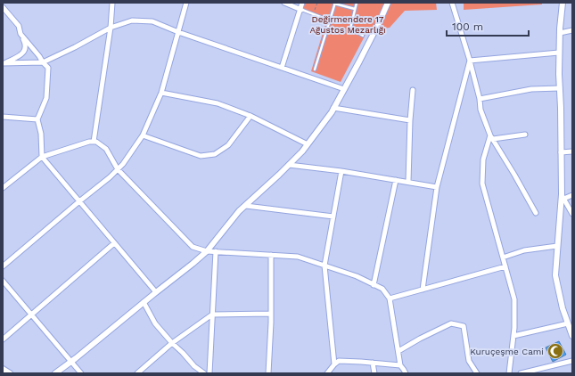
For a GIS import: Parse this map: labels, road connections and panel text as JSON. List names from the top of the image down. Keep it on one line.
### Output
{"parks":["Değirmendere 17 Ağustos Mezarlığı"],"places":{"mosque":["Kuruçeşme Cami"]},"scale_bar":"100 m"}
